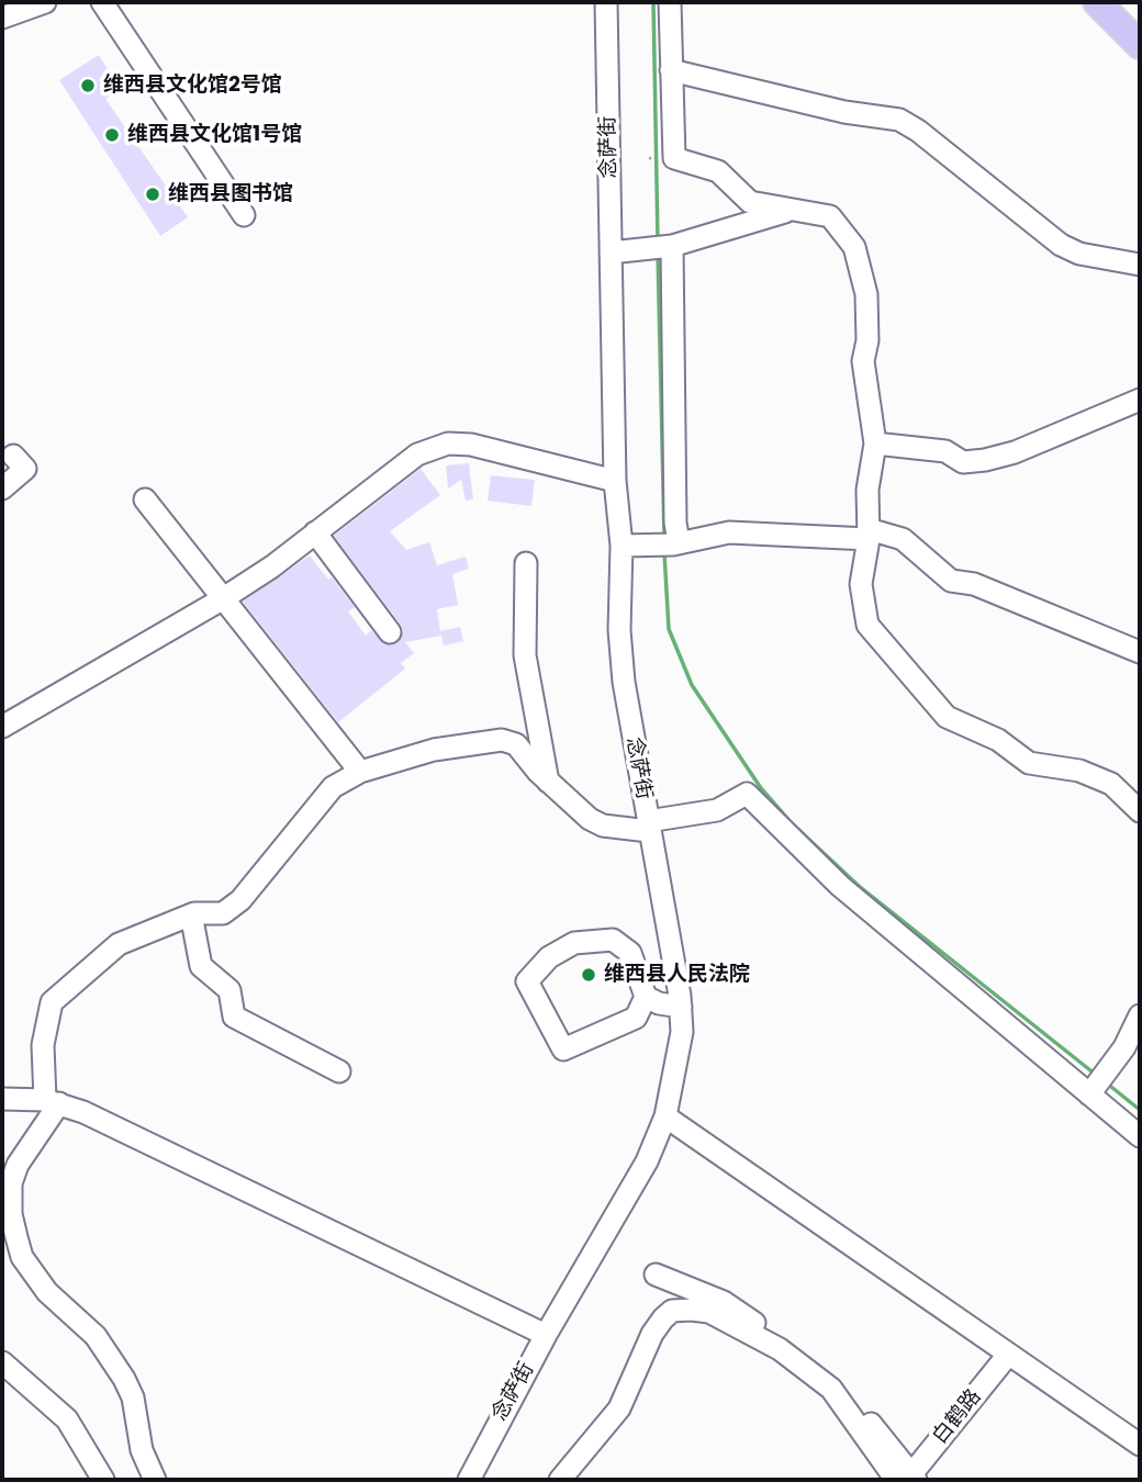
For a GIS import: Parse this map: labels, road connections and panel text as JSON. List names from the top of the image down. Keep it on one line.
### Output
{"streets":{"street":["念萨街","白鹤路"]},"places":["维西县文化馆2号馆","维西县文化馆1号馆","维西县图书馆","维西县人民法院"]}
